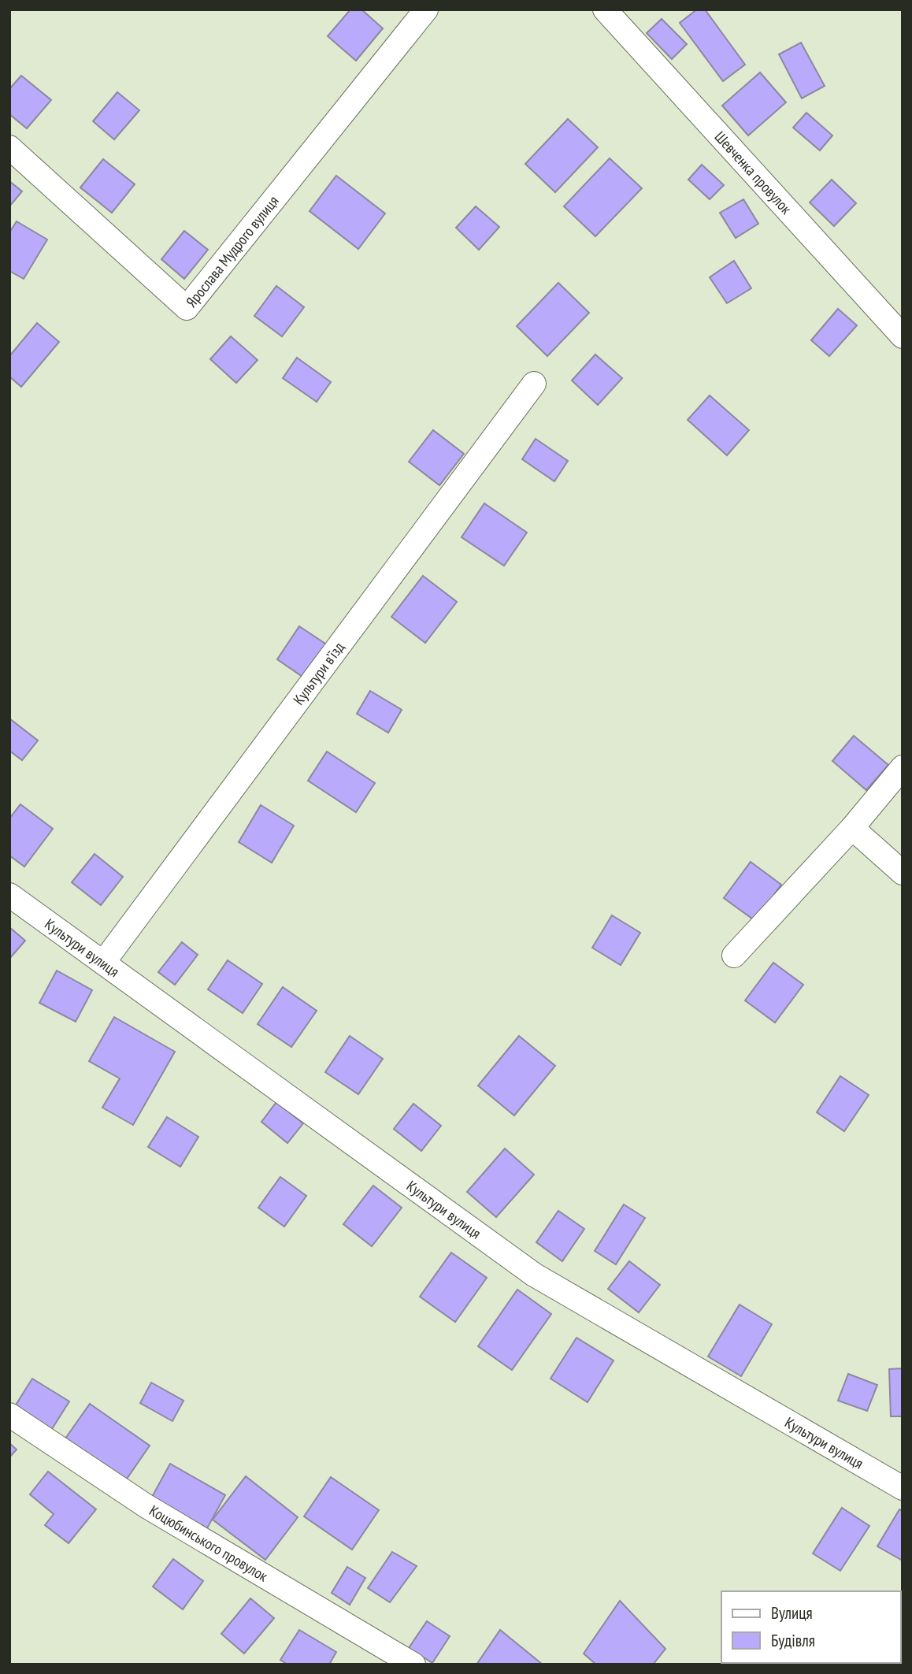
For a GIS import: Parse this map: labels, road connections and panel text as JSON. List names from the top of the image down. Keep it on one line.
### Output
{"streets":{"street":["Шевченка провулок","Ярослава Мудрого вулиця","Культури в’їзд","Культури вулиця","Коцюбинського провулок"]},"crossings":[["Культури в’їзд","Культури вулиця"]],"legend":["Вулиця","Будівля"]}
